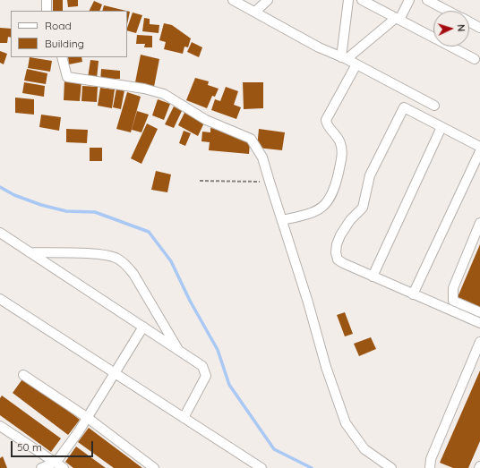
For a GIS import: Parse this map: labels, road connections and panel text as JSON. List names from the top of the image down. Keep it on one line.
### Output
{"legend":["Road","Building"],"scale_bar":"50 m","north":"right"}
